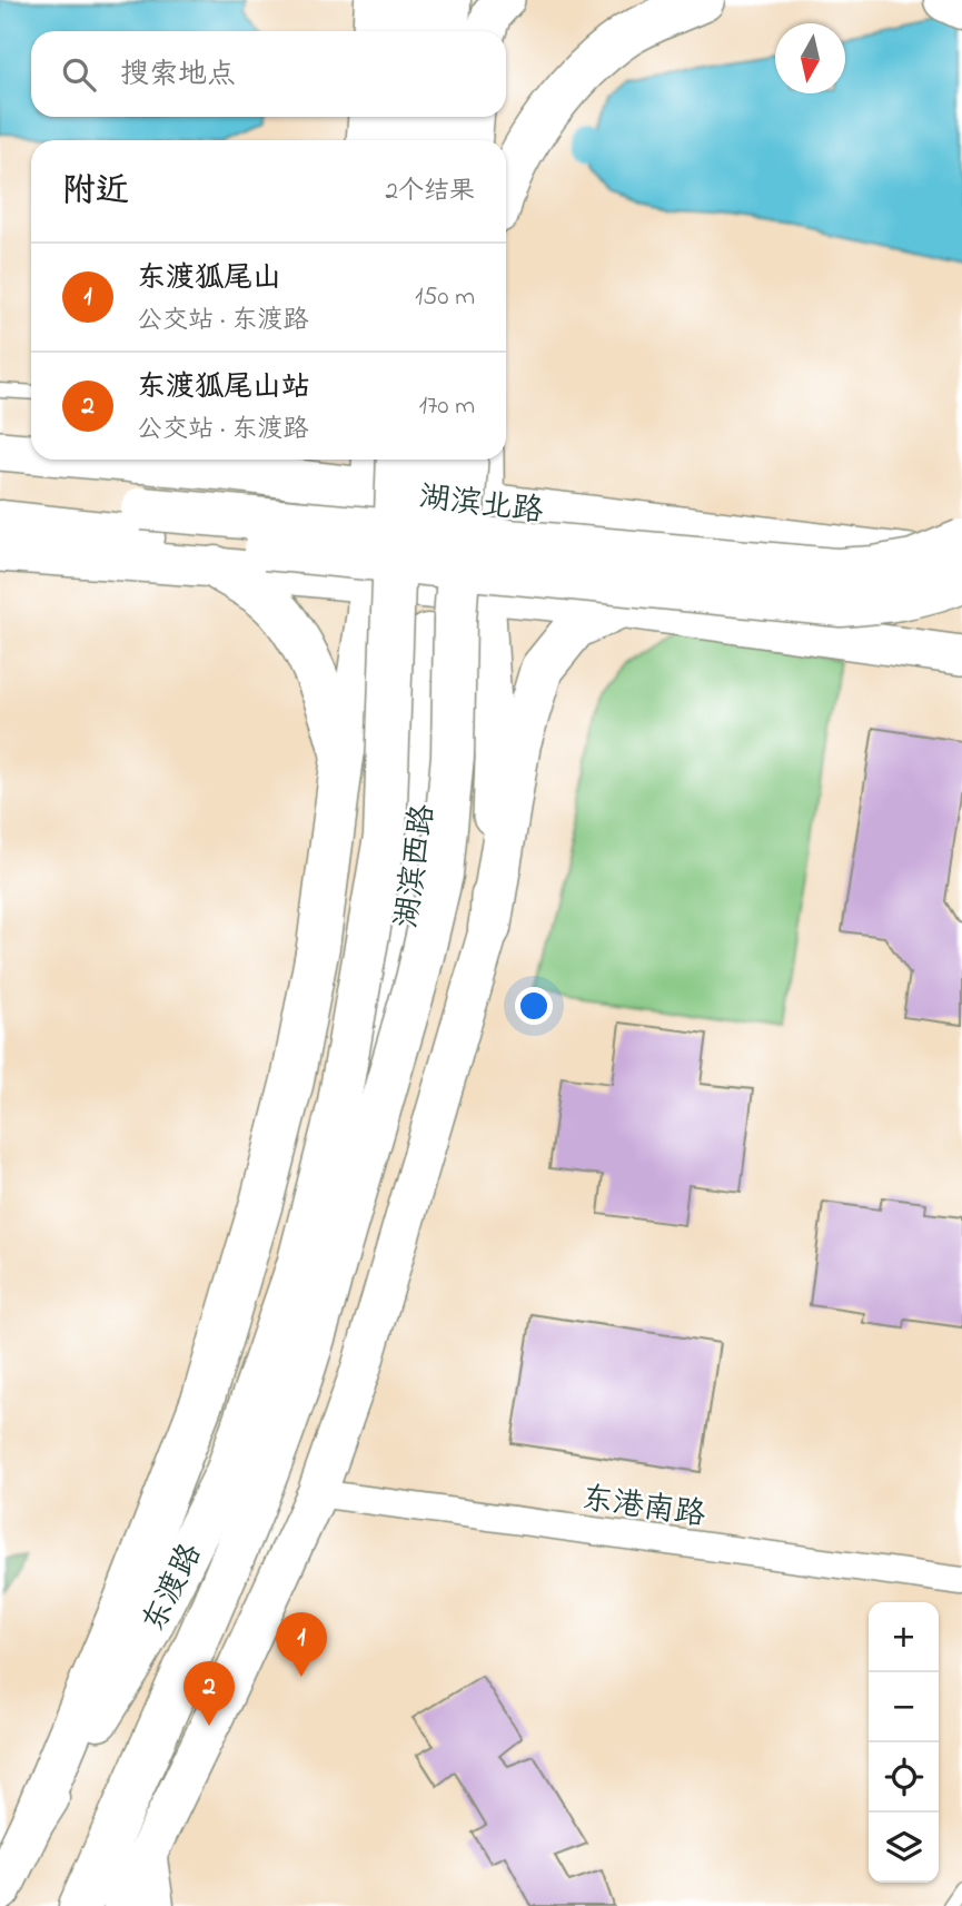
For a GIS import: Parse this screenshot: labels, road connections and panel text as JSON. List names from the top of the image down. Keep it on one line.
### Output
{"streets":{"main road":["湖滨北路","湖滨西路","东渡路"],"street":["东港南路"]},"crossings":[["湖滨西路","东渡路"]],"north":"bottom","page":{"search":"搜索地点","heading":["附近","2个结果"],"list":[{"mark":"1","name":"东渡狐尾山","note":"公交站 · 东渡路","value":"150 m"},{"mark":"2","name":"东渡狐尾山站","note":"公交站 · 东渡路","value":"170 m"}],"map_buttons":["+","−"],"pins":["1","2"]}}
